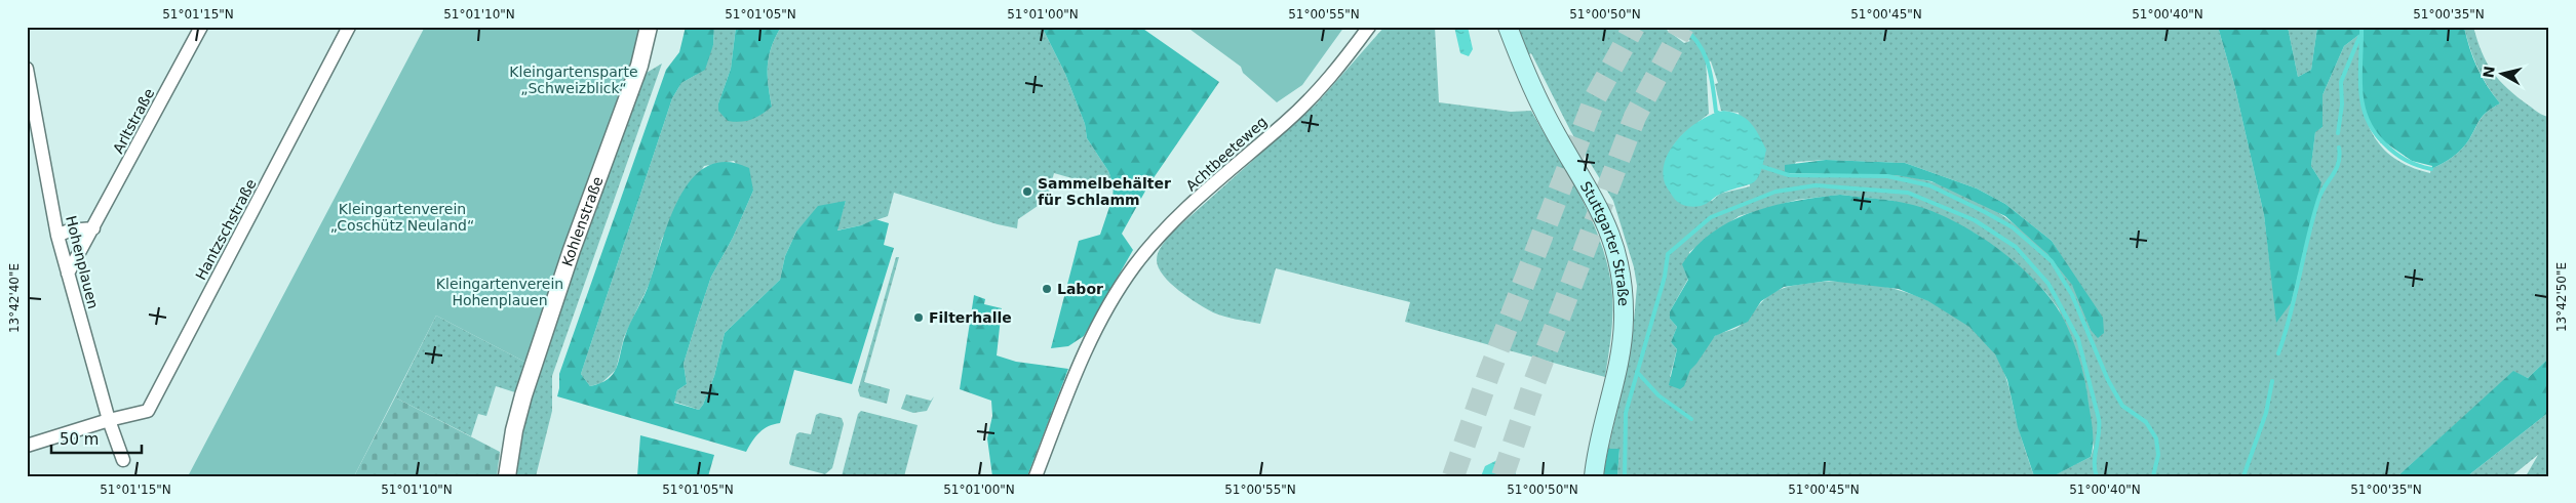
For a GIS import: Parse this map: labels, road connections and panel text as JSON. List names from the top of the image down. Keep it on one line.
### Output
{"streets":{"main road":["Stuttgarter Straße"],"street":["Arltstraße","Achtbeeteweg","Kohlenstraße","Hantzschstraße","Hohenplauen"]},"crossings":[["Arltstraße","Hohenplauen"],["Hantzschstraße","Hohenplauen"]],"parks":["Kleingartensparte „Schweizblick“","Kleingartenverein „Coschütz Neuland“","Kleingartenverein Hohenplauen"],"places":["Sammelbehälter für Schlamm","Labor","Filterhalle"],"scale_bar":"50 m","north":"left","coordinates":["51°01'15\"N","51°01'10\"N","51°01'05\"N","51°01'00\"N","51°00'55\"N","51°00'50\"N","51°00'45\"N","51°00'40\"N","51°00'35\"N","13°42'50\"E","13°42'40\"E"]}
